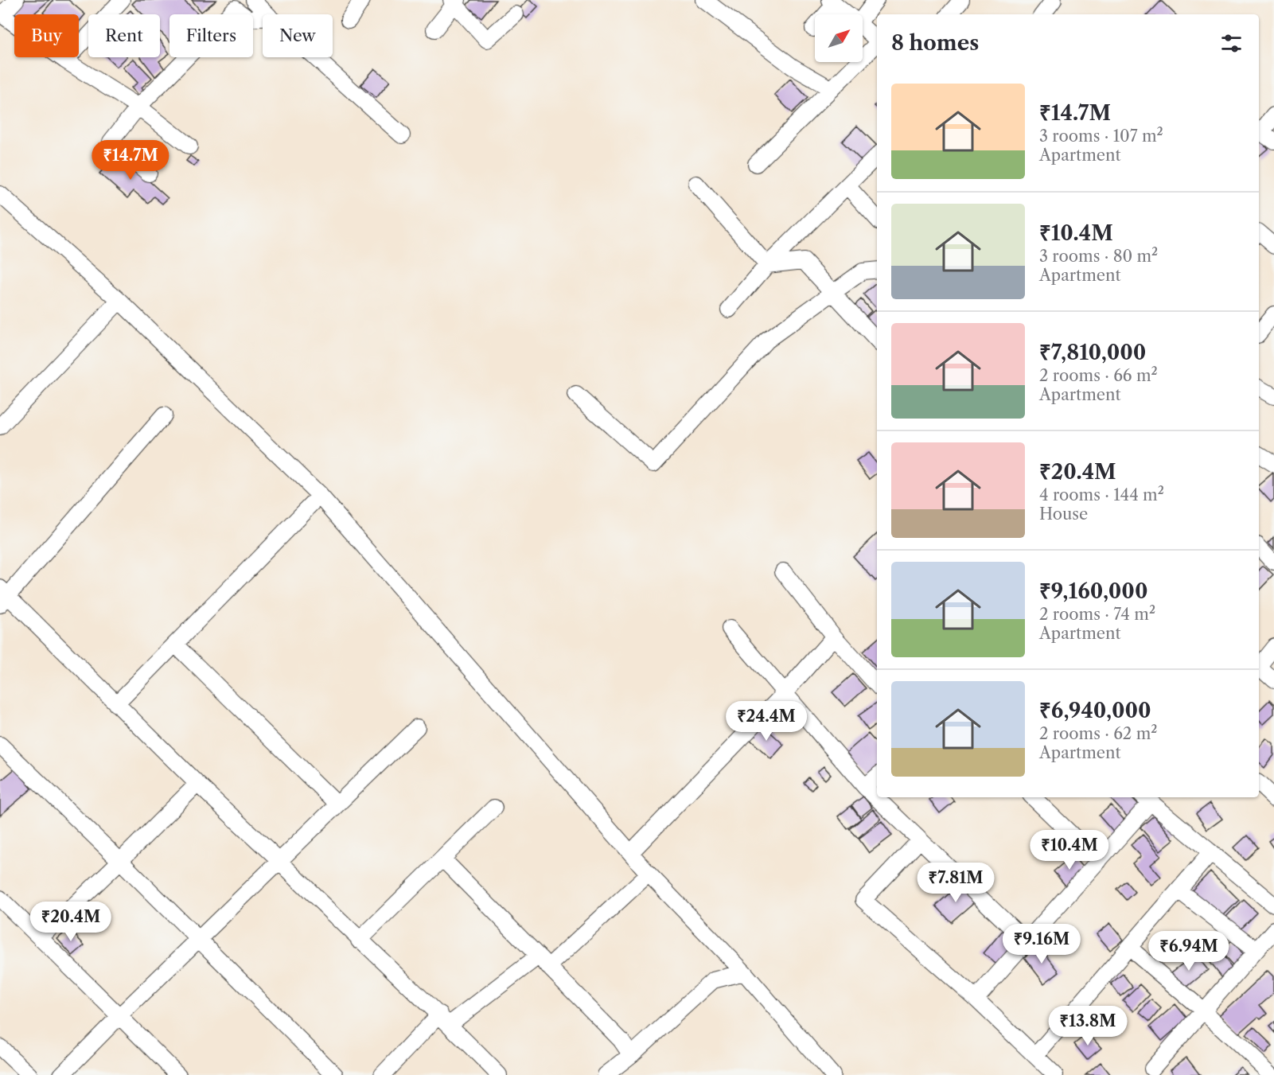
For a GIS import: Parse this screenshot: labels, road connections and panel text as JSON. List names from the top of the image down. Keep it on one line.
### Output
{"north":"top right","page":{"chip":["Buy","Rent","Filters","New"],"heading":"8 homes","list":[{"name":"₹14.7M","note":"3 rooms · 107 m² · Apartment"},{"name":"₹10.4M","note":"3 rooms · 80 m² · Apartment"},{"name":"₹7,810,000","note":"2 rooms · 66 m² · Apartment"},{"name":"₹20.4M","note":"4 rooms · 144 m² · House"},{"name":"₹9,160,000","note":"2 rooms · 74 m² · Apartment"},{"name":"₹6,940,000","note":"2 rooms · 62 m² · Apartment"}],"price":["₹14.7M","₹24.4M","₹10.4M","₹7.81M","₹20.4M","₹9.16M","₹6.94M","₹13.8M"]}}
